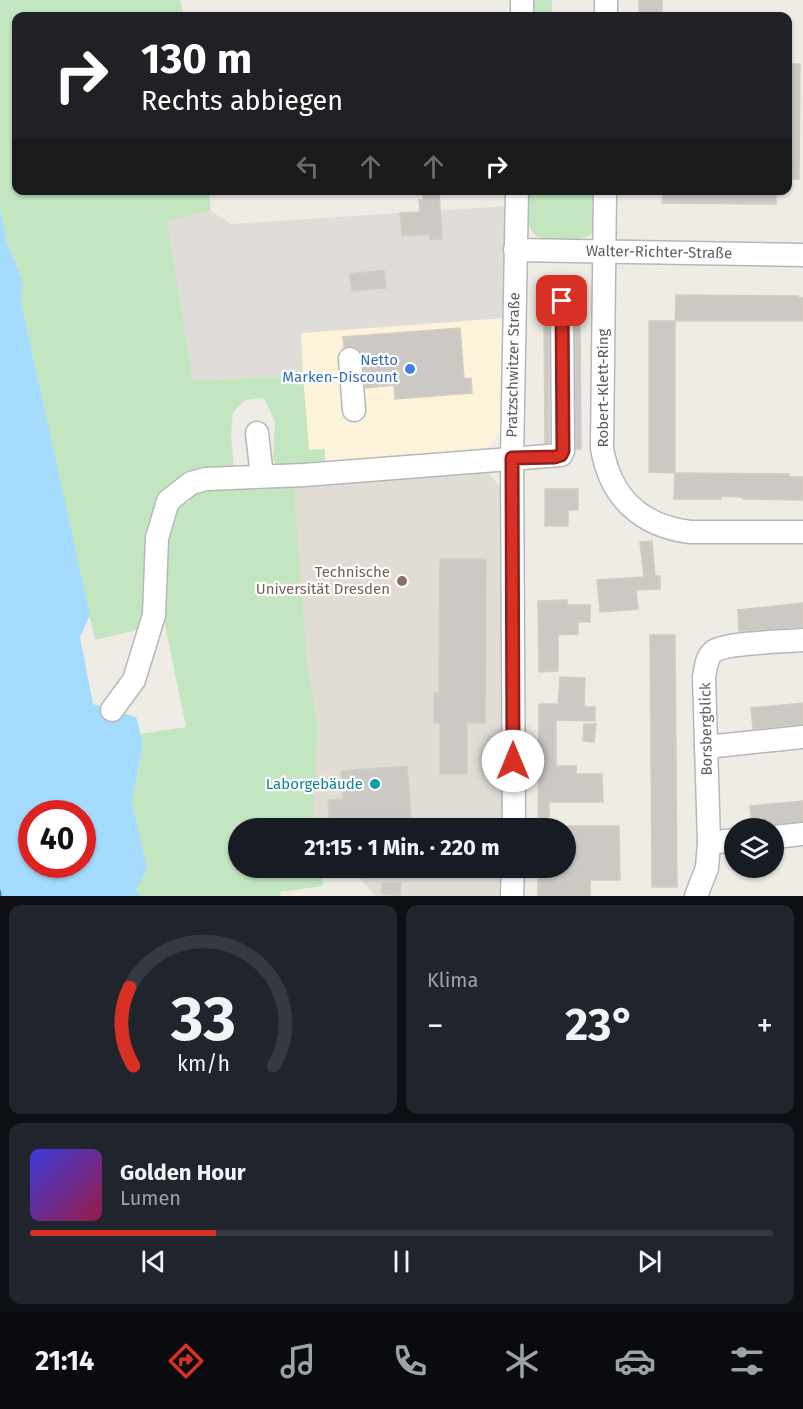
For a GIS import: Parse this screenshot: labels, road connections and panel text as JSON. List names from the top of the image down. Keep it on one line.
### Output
{"streets":{"street":["Walter-Richter-Straße","Pratzschwitzer Straße","Robert-Klett-Ring","Borsbergblick"]},"crossings":[["Walter-Richter-Straße","Pratzschwitzer Straße"],["Walter-Richter-Straße","Robert-Klett-Ring"]],"places":["Netto Marken-Discount","Technische Universität Dresden","Laborgebäude"],"page":{"turn":["130 m","Rechts abbiegen"],"limit":"40","trip":"21:15 · 1 Min. · 220 m","tile":"Klima","heat":["−","23°","+"],"song":["Golden Hour","Lumen"],"tabs":"21:14","gauge":["33","km/h"]}}
